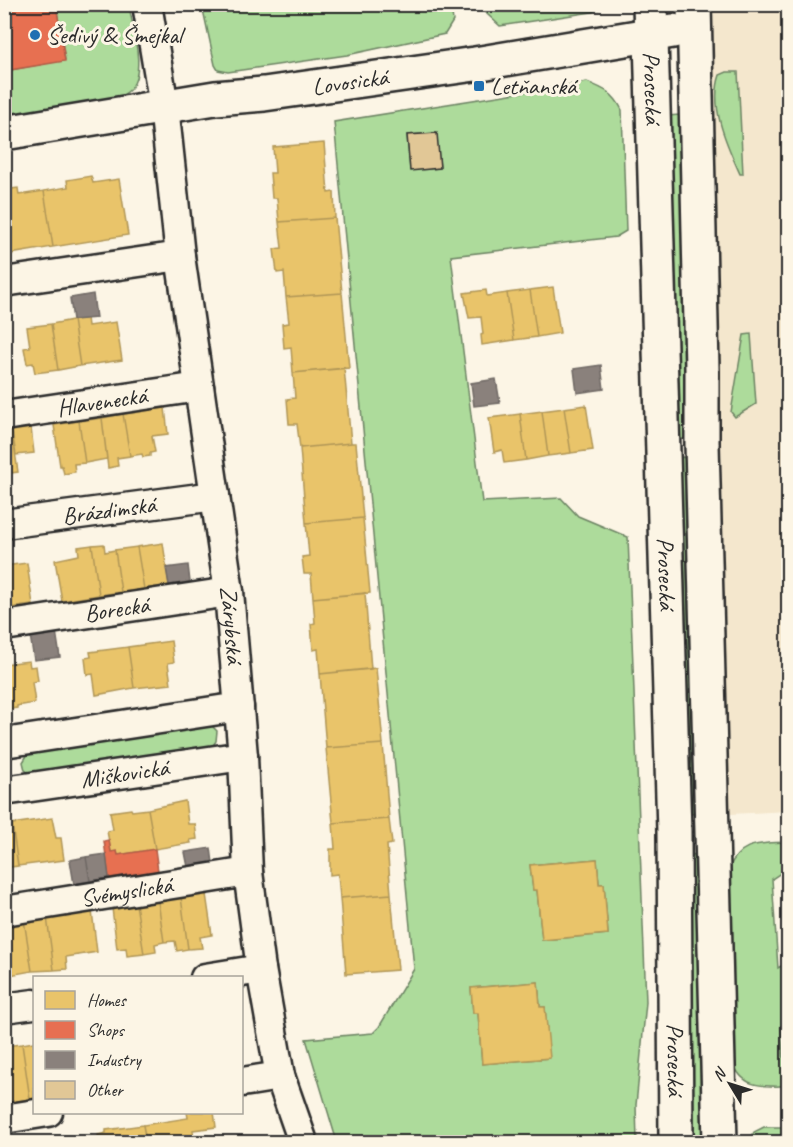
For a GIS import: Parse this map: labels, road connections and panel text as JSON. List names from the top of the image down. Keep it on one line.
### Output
{"streets":{"main road":["Lovosická","Prosecká"],"street":["Hlavenecká","Brázdimská","Borecká","Zárybská","Miškovická","Svémyslická"]},"crossings":[["Lovosická","Prosecká"],["Lovosická","Zárybská"],["Hlavenecká","Zárybská"],["Brázdimská","Zárybská"],["Borecká","Zárybská"],["Zárybská","Miškovická"],["Zárybská","Svémyslická"]],"places":{"other":["Šedivý & Šmejkal"],"transit":["Letňanská"]},"legend":["Homes","Shops","Industry","Other"],"north":"top left"}
